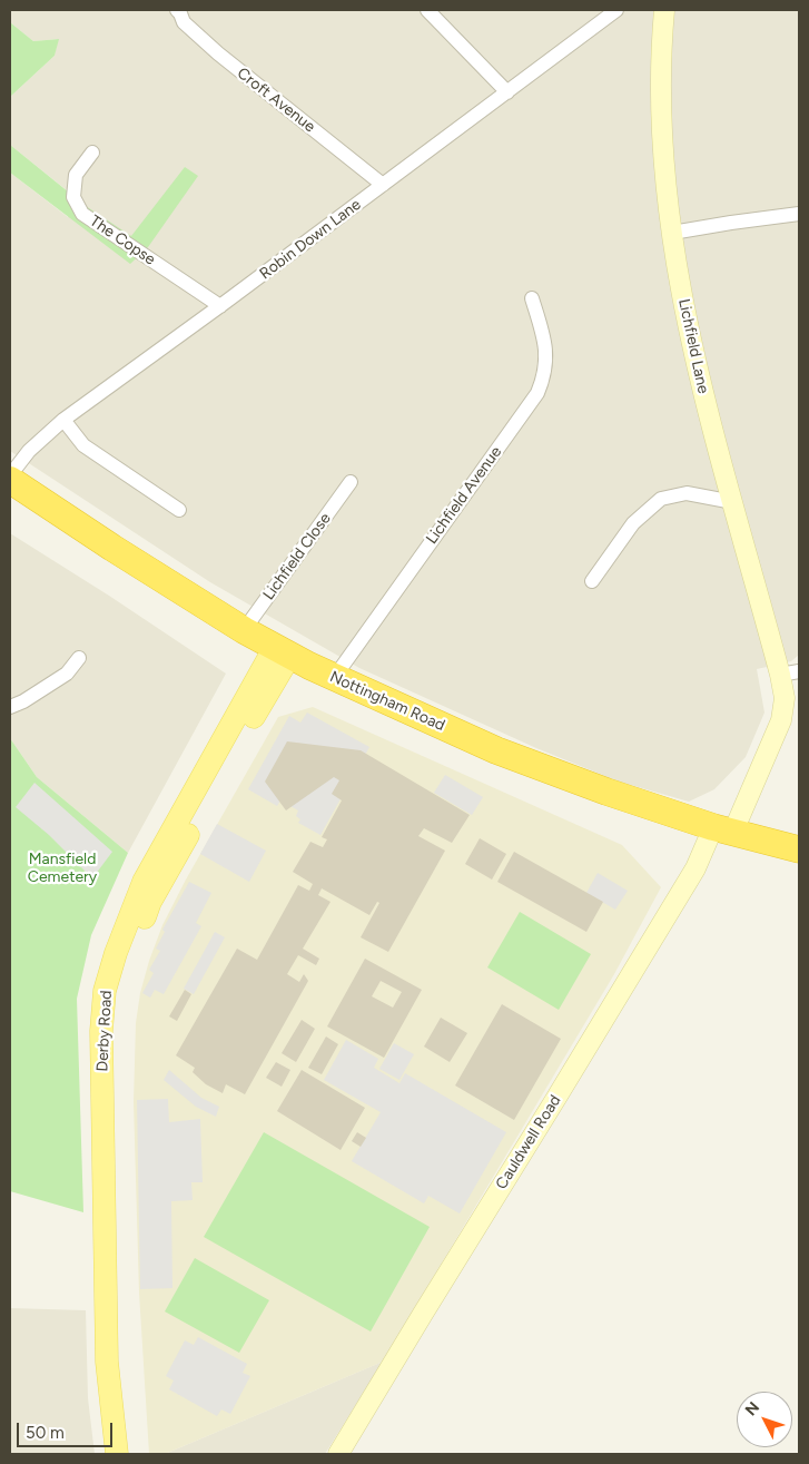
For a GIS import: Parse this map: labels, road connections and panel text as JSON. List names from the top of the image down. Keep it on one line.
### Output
{"streets":{"highway":["Nottingham Road"],"main road":["Derby Road"],"street":["Croft Avenue","Robin Down Lane","The Copse","Lichfield Lane","Lichfield Avenue","Lichfield Close","Cauldwell Road"]},"crossings":[["Croft Avenue","Robin Down Lane"],["Robin Down Lane","The Copse"],["Lichfield Lane","Cauldwell Road"],["Lichfield Avenue","Nottingham Road"],["Lichfield Close","Nottingham Road"],["Nottingham Road","Derby Road"],["Nottingham Road","Cauldwell Road"]],"parks":["Mansfield Cemetery"],"scale_bar":"50 m","north":"top left"}
